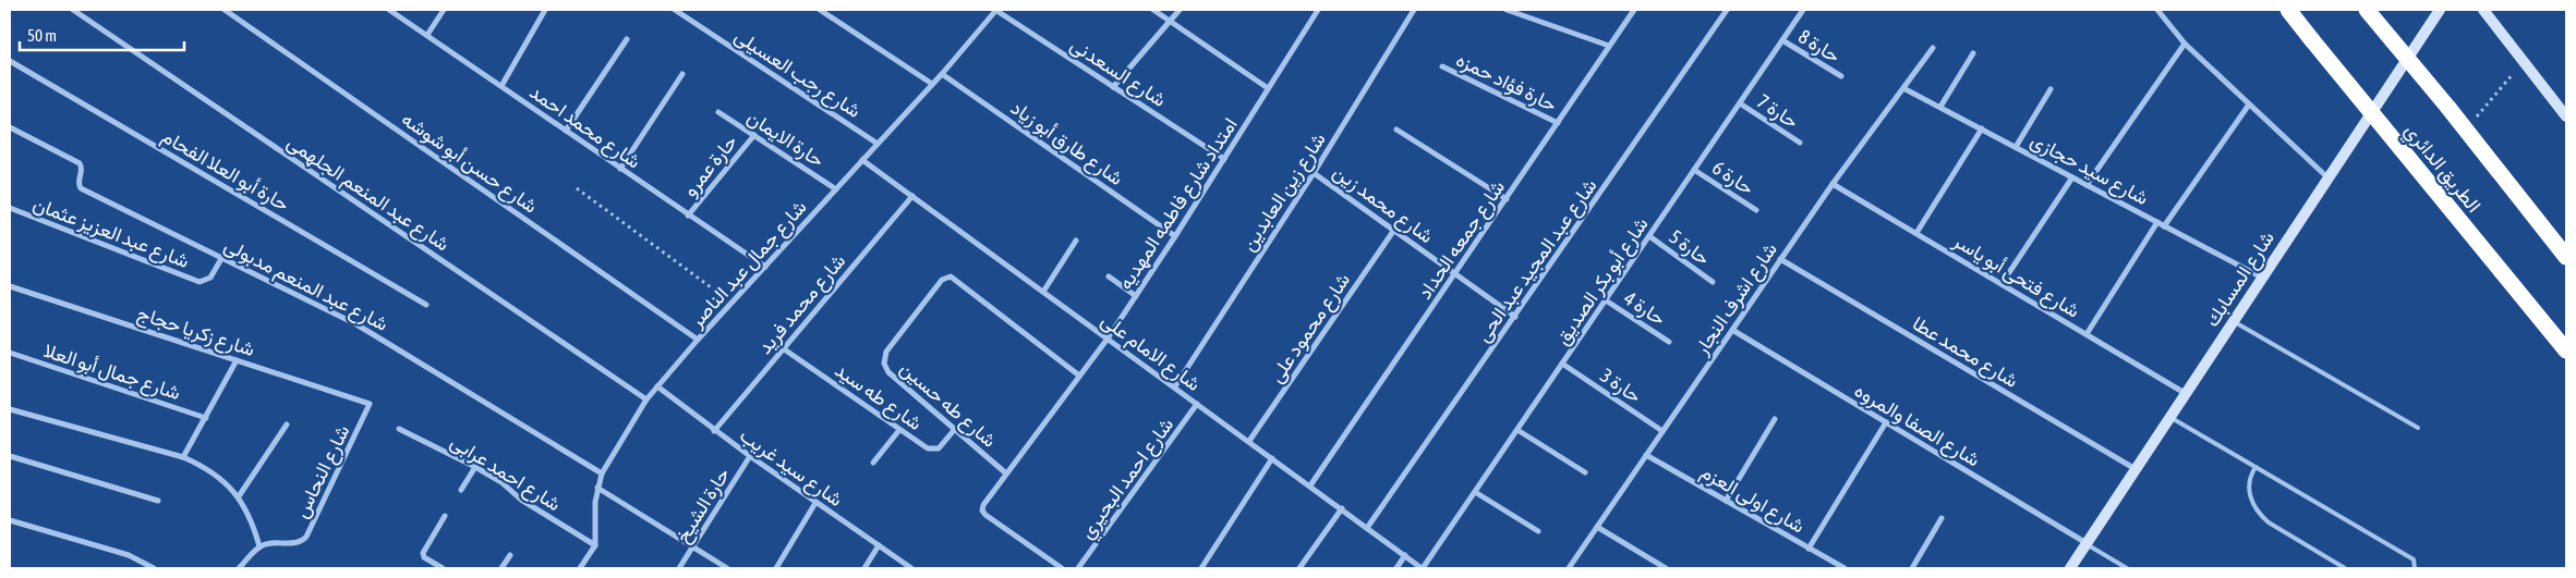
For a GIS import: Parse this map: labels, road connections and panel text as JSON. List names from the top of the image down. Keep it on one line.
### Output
{"streets":{"highway":["الطريق الدائري"],"street":["حارة 8","شارع السعدنى","شارع رجب العسيلى","حارة فؤاد حمزه","حارة 7","شارع محمد احمد","حارة الايمان","شارع طارق أبو زياد","شارع حسن أبو شوشه","حارة عمرو","شارع سيد حجازى","حارة أبو العلا الفحام","حارة 6","شارع زين العابدين","شارع عبد المنعم الجلهمى","امتداد شارع فاطمه المهديه","شارع محمد زين","شارع عبد العزيز عثمان","شارع جمعه الحداد","حارة 5","شارع عبد المجيد عبد الحى","شارع جمال عبد الناصر","شارع فتحى أبو ياسر","شارع المسابك","شارع أبو بكر الصديق","شارع عبد المنعم مدبولى","شارع اشرف النجار","شارع محمد فريد","حارة 4","شارع محمود على","شارع زكريا حجاج","شارع الامام على","شارع محمد عطا","شارع جمال أبو العلا","حارة 3","شارع طه سيد","شارع طه حسين","شارع الصفا والمروه","شارع سيد غريب","شارع النحاس","شارع احمد عرابى","شارع احمد البحيري","شارع اولى العزم","حارة الشيخ"]},"crossings":[["حارة 8","شارع أبو بكر الصديق"],["شارع السعدنى","امتداد شارع فاطمه المهديه"],["شارع السعدنى","شارع جمال عبد الناصر"],["شارع رجب العسيلى","شارع جمال عبد الناصر"],["حارة فؤاد حمزه","شارع جمعه الحداد"],["حارة 7","شارع أبو بكر الصديق"],["شارع محمد احمد","حارة عمرو"],["شارع محمد احمد","شارع جمال عبد الناصر"],["حارة الايمان","حارة عمرو"],["حارة الايمان","شارع جمال عبد الناصر"],["شارع طارق أبو زياد","امتداد شارع فاطمه المهديه"],["شارع طارق أبو زياد","شارع جمال عبد الناصر"],["شارع حسن أبو شوشه","شارع جمال عبد الناصر"],["شارع سيد حجازى","شارع المسابك"],["شارع سيد حجازى","شارع اشرف النجار"],["حارة 6","شارع أبو بكر الصديق"],["شارع زين العابدين","شارع محمد زين"],["شارع زين العابدين","شارع الامام على"],["شارع عبد المنعم الجلهمى","شارع جمال عبد الناصر"],["امتداد شارع فاطمه المهديه","شارع الامام على"],["امتداد شارع فاطمه المهديه","شارع طه حسين"],["شارع محمد زين","شارع جمعه الحداد"],["شارع محمد زين","شارع عبد المجيد عبد الحى"],["شارع محمد زين","شارع محمود على"],["شارع عبد العزيز عثمان","شارع عبد المنعم مدبولى"],["شارع جمعه الحداد","شارع الامام على"],["حارة 5","شارع أبو بكر الصديق"],["شارع عبد المجيد عبد الحى","شارع الامام على"],["شارع جمال عبد الناصر","شارع عبد المنعم مدبولى"],["شارع جمال عبد الناصر","شارع الامام على"],["شارع جمال عبد الناصر","شارع سيد غريب"],["شارع جمال عبد الناصر","شارع احمد عرابى"],["شارع فتحى أبو ياسر","شارع المسابك"],["شارع فتحى أبو ياسر","شارع اشرف النجار"],["شارع المسابك","شارع محمد عطا"],["شارع المسابك","شارع الصفا والمروه"],["شارع أبو بكر الصديق","حارة 4"],["شارع أبو بكر الصديق","شارع الامام على"],["شارع أبو بكر الصديق","حارة 3"],["شارع اشرف النجار","شارع محمد عطا"],["شارع اشرف النجار","حارة 3"],["شارع اشرف النجار","شارع الصفا والمروه"],["شارع اشرف النجار","شارع اولى العزم"],["شارع محمد فريد","شارع الامام على"],["شارع محمد فريد","شارع طه سيد"],["شارع محمد فريد","شارع سيد غريب"],["شارع محمود على","شارع الامام على"],["شارع زكريا حجاج","شارع النحاس"],["شارع الامام على","شارع احمد البحيري"],["شارع طه سيد","شارع طه حسين"],["شارع سيد غريب","حارة الشيخ"]],"scale_bar":"50 m"}
